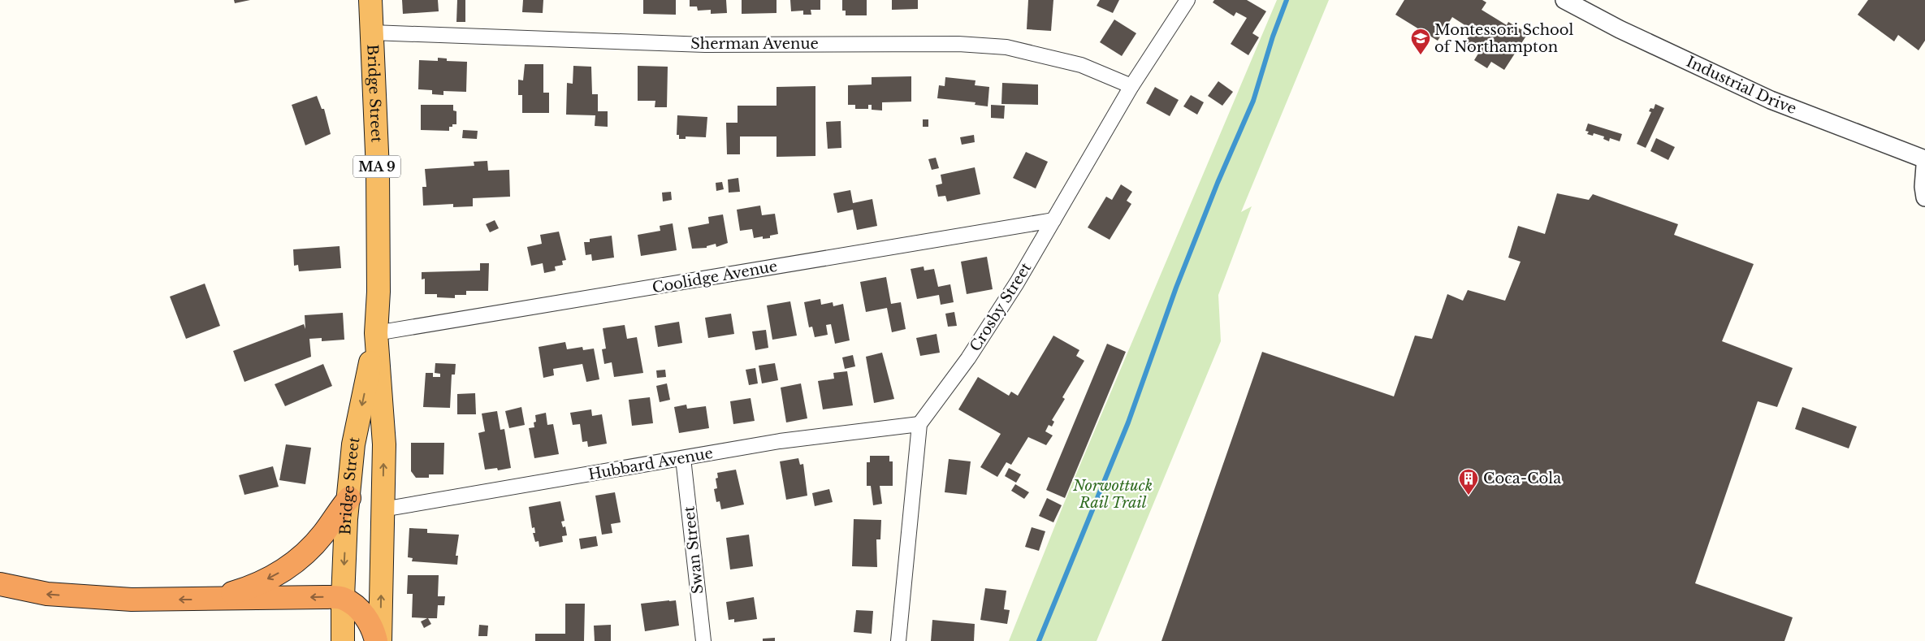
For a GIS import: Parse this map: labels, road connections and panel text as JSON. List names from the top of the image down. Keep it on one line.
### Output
{"streets":{"highway":["Bridge Street","MA 9"],"street":["Sherman Avenue","Industrial Drive","Coolidge Avenue","Crosby Street","Hubbard Avenue","Swan Street"]},"crossings":[["Sherman Avenue","Bridge Street"],["Sherman Avenue","Crosby Street"],["Bridge Street","Coolidge Avenue"],["Bridge Street","Hubbard Avenue"],["Coolidge Avenue","Crosby Street"],["Crosby Street","Hubbard Avenue"],["Hubbard Avenue","Swan Street"]],"parks":["Norwottuck Rail Trail"],"places":{"school or university":["Montessori School of Northampton"],"building":["Coca-Cola"]}}
